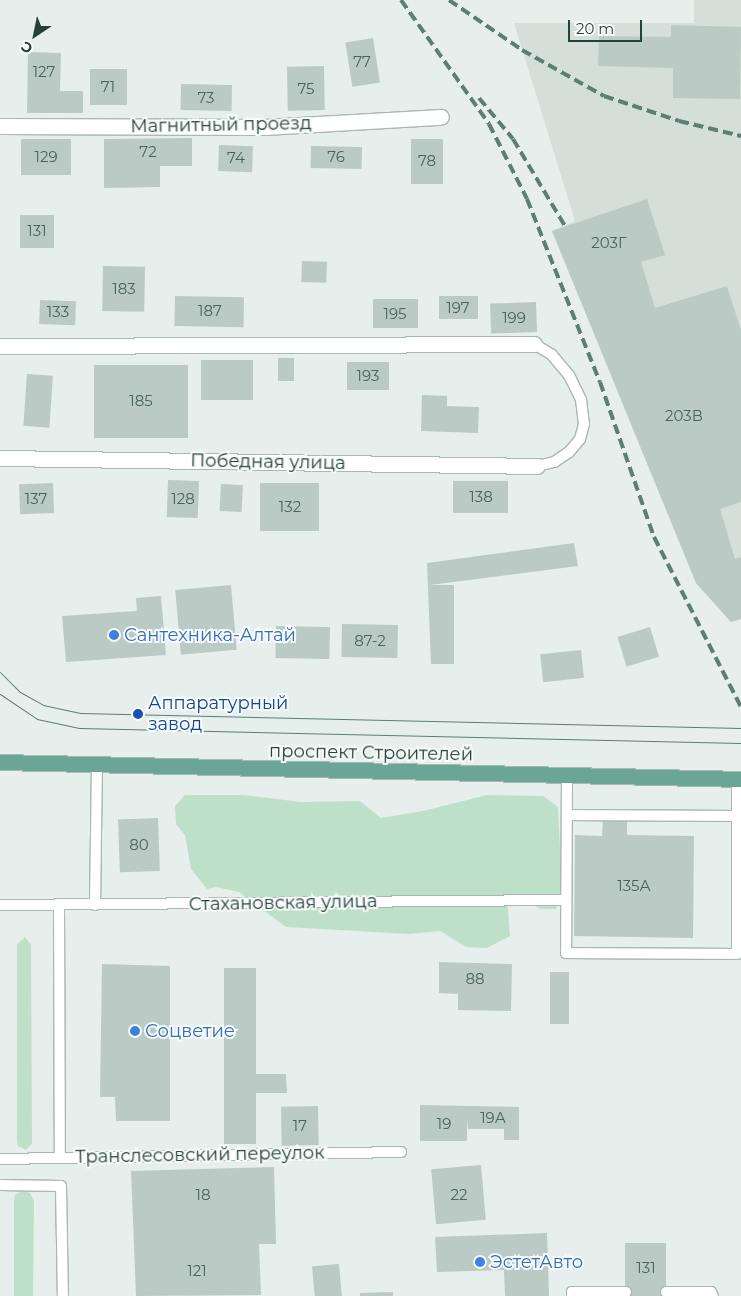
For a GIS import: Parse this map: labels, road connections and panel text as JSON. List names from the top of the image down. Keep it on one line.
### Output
{"streets":{"main road":["проспект Строителей"],"street":["Магнитный проезд","Победная улица"],"lane":["Стахановская улица","Транслесовский переулок"]},"places":["Сантехника-Алтай","Аппаратурный завод","Соцветие","ЭстетАвто"],"house_numbers":["77","127","71","75","73","72","129","76","74","78","131","203Г","183","197","187","133","195","199","193","185","203В","138","137","128","132","87-2","80","135А","88","19А","19","17","18","22","131","121"],"scale_bar":"20 m","north":"bottom left"}
